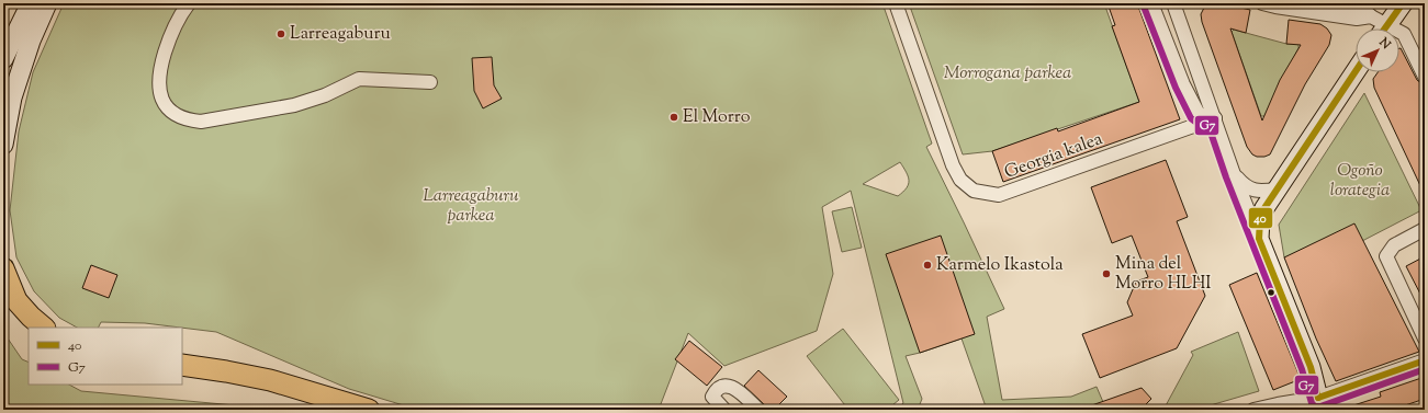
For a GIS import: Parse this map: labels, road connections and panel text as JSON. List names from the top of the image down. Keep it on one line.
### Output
{"streets":{"street":["Georgia kalea"]},"parks":["Morrogana parkea","Ogoño lorategia","Larreagaburu parkea"],"places":["Larreagaburu","El Morro","Karmelo Ikastola","Mina del Morro HLHI"],"lines":["transit line 40","transit line G7"],"legend":["40","G7"],"north":"top right"}
